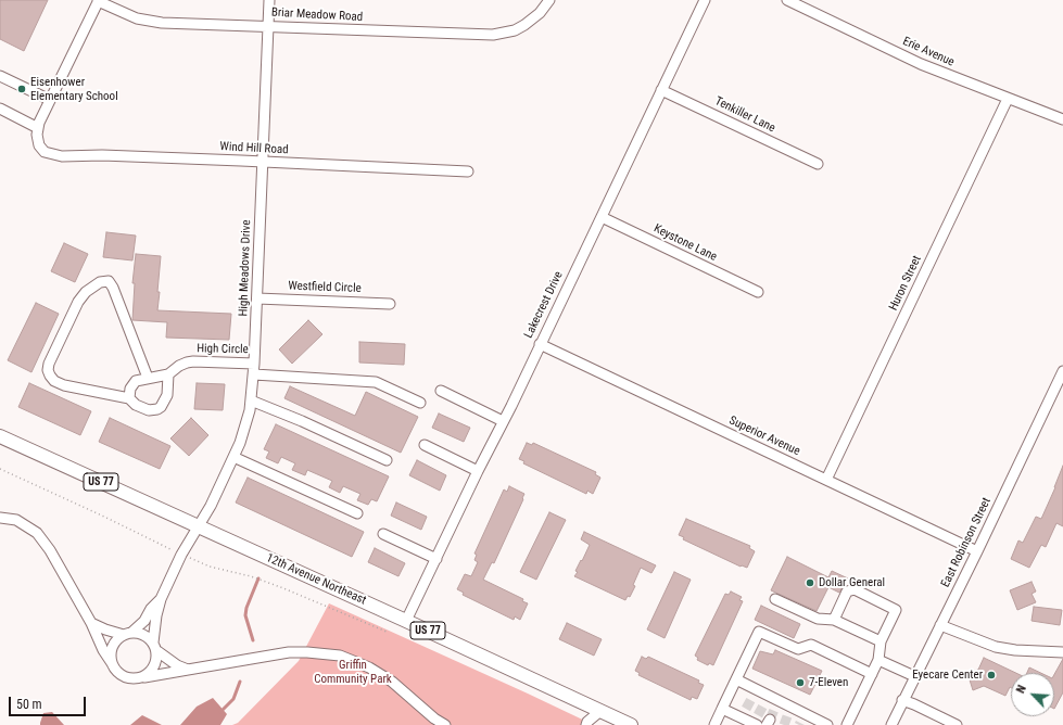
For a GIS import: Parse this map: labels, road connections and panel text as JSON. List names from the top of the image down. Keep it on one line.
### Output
{"streets":{"main road":["US 77","12th Avenue Northeast"],"street":["Briar Meadow Road","Erie Avenue","Tenkiller Lane","Wind Hill Road","Keystone Lane","High Meadows Drive","Huron Street","Westfield Circle","Lakecrest Drive","High Circle","Superior Avenue","East Robinson Street"]},"crossings":[["Briar Meadow Road","High Meadows Drive"],["Erie Avenue","Huron Street"],["Tenkiller Lane","Lakecrest Drive"],["Wind Hill Road","High Meadows Drive"],["Keystone Lane","Lakecrest Drive"],["High Meadows Drive","Westfield Circle"],["High Meadows Drive","High Circle"],["High Meadows Drive","12th Avenue Northeast"],["Huron Street","Superior Avenue"],["Lakecrest Drive","Superior Avenue"],["Lakecrest Drive","12th Avenue Northeast"],["Superior Avenue","East Robinson Street"]],"parks":["Griffin Community Park"],"places":["Eisenhower Elementary School","Dollar General","Eyecare Center","7-Eleven"],"scale_bar":"50 m","north":"top left"}
